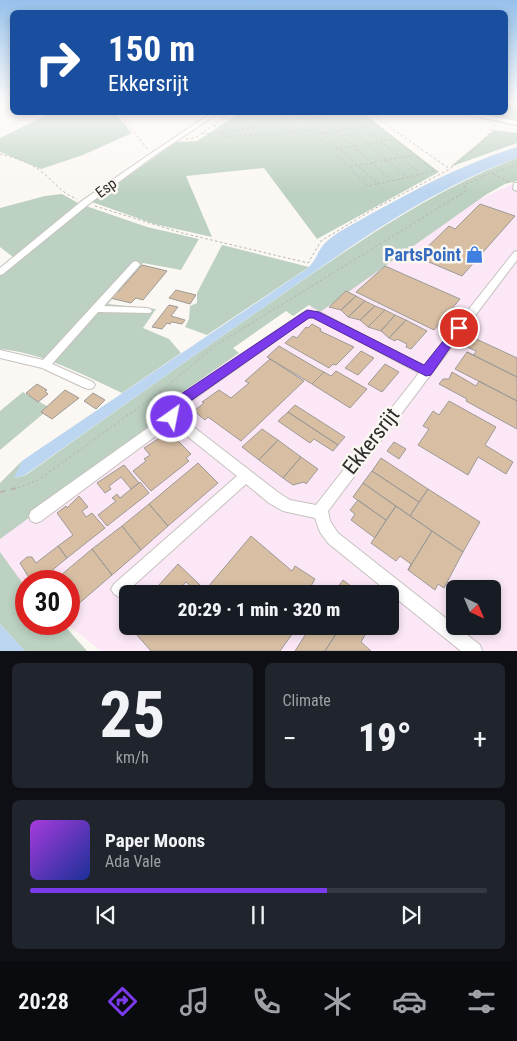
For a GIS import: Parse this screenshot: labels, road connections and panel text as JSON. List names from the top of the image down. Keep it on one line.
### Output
{"streets":{"street":["Esp","Ekkersrijt"]},"places":{"shop":["PartsPoint"]},"north":"bottom right","page":{"turn":["150 m","Ekkersrijt"],"limit":"30","trip":"20:29 · 1 min · 320 m","tile":[["25","km/h"],"Climate"],"heat":["−","19°","+"],"song":["Paper Moons","Ada Vale"],"tabs":"20:28"}}
